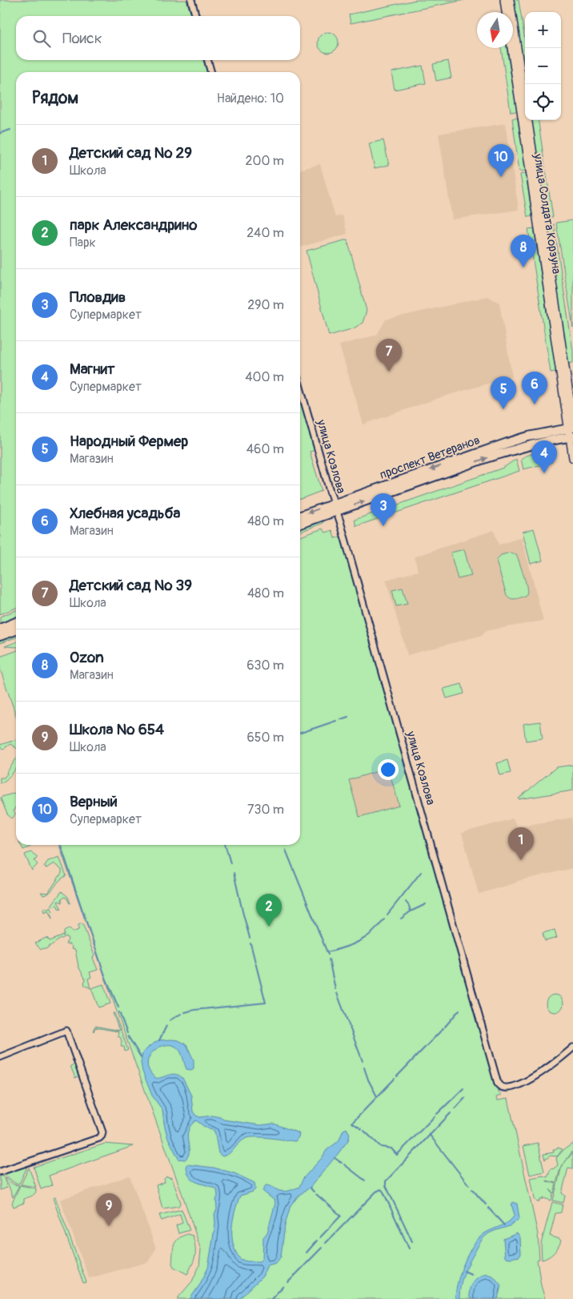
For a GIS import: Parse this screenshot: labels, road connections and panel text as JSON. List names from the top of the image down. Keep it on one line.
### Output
{"streets":{"main road":["проспект Ветеранов"],"street":["улица Солдата Корзуна","улица Козлова"]},"crossings":[["улица Солдата Корзуна","проспект Ветеранов"],["улица Козлова","проспект Ветеранов"]],"north":"bottom","page":{"map_buttons":["+","−"],"search":"Поиск","heading":["Рядом","Найдено: 10"],"list":[{"mark":"1","name":"Детский сад № 29","note":"Школа","value":"200 m"},{"mark":"2","name":"парк Александрино","note":"Парк","value":"240 m"},{"mark":"3","name":"Пловдив","note":"Супермаркет","value":"290 m"},{"mark":"4","name":"Магнит","note":"Супермаркет","value":"400 m"},{"mark":"5","name":"Народный Фермер","note":"Магазин","value":"460 m"},{"mark":"6","name":"Хлебная усадьба","note":"Магазин","value":"480 m"},{"mark":"7","name":"Детский сад № 39","note":"Школа","value":"480 m"},{"mark":"8","name":"Ozon","note":"Магазин","value":"630 m"},{"mark":"9","name":"Школа № 654","note":"Школа","value":"650 m"},{"mark":"10","name":"Верный","note":"Супермаркет","value":"730 m"}],"pins":["10","8","7","6","5","4","3","1","2","9"]}}
